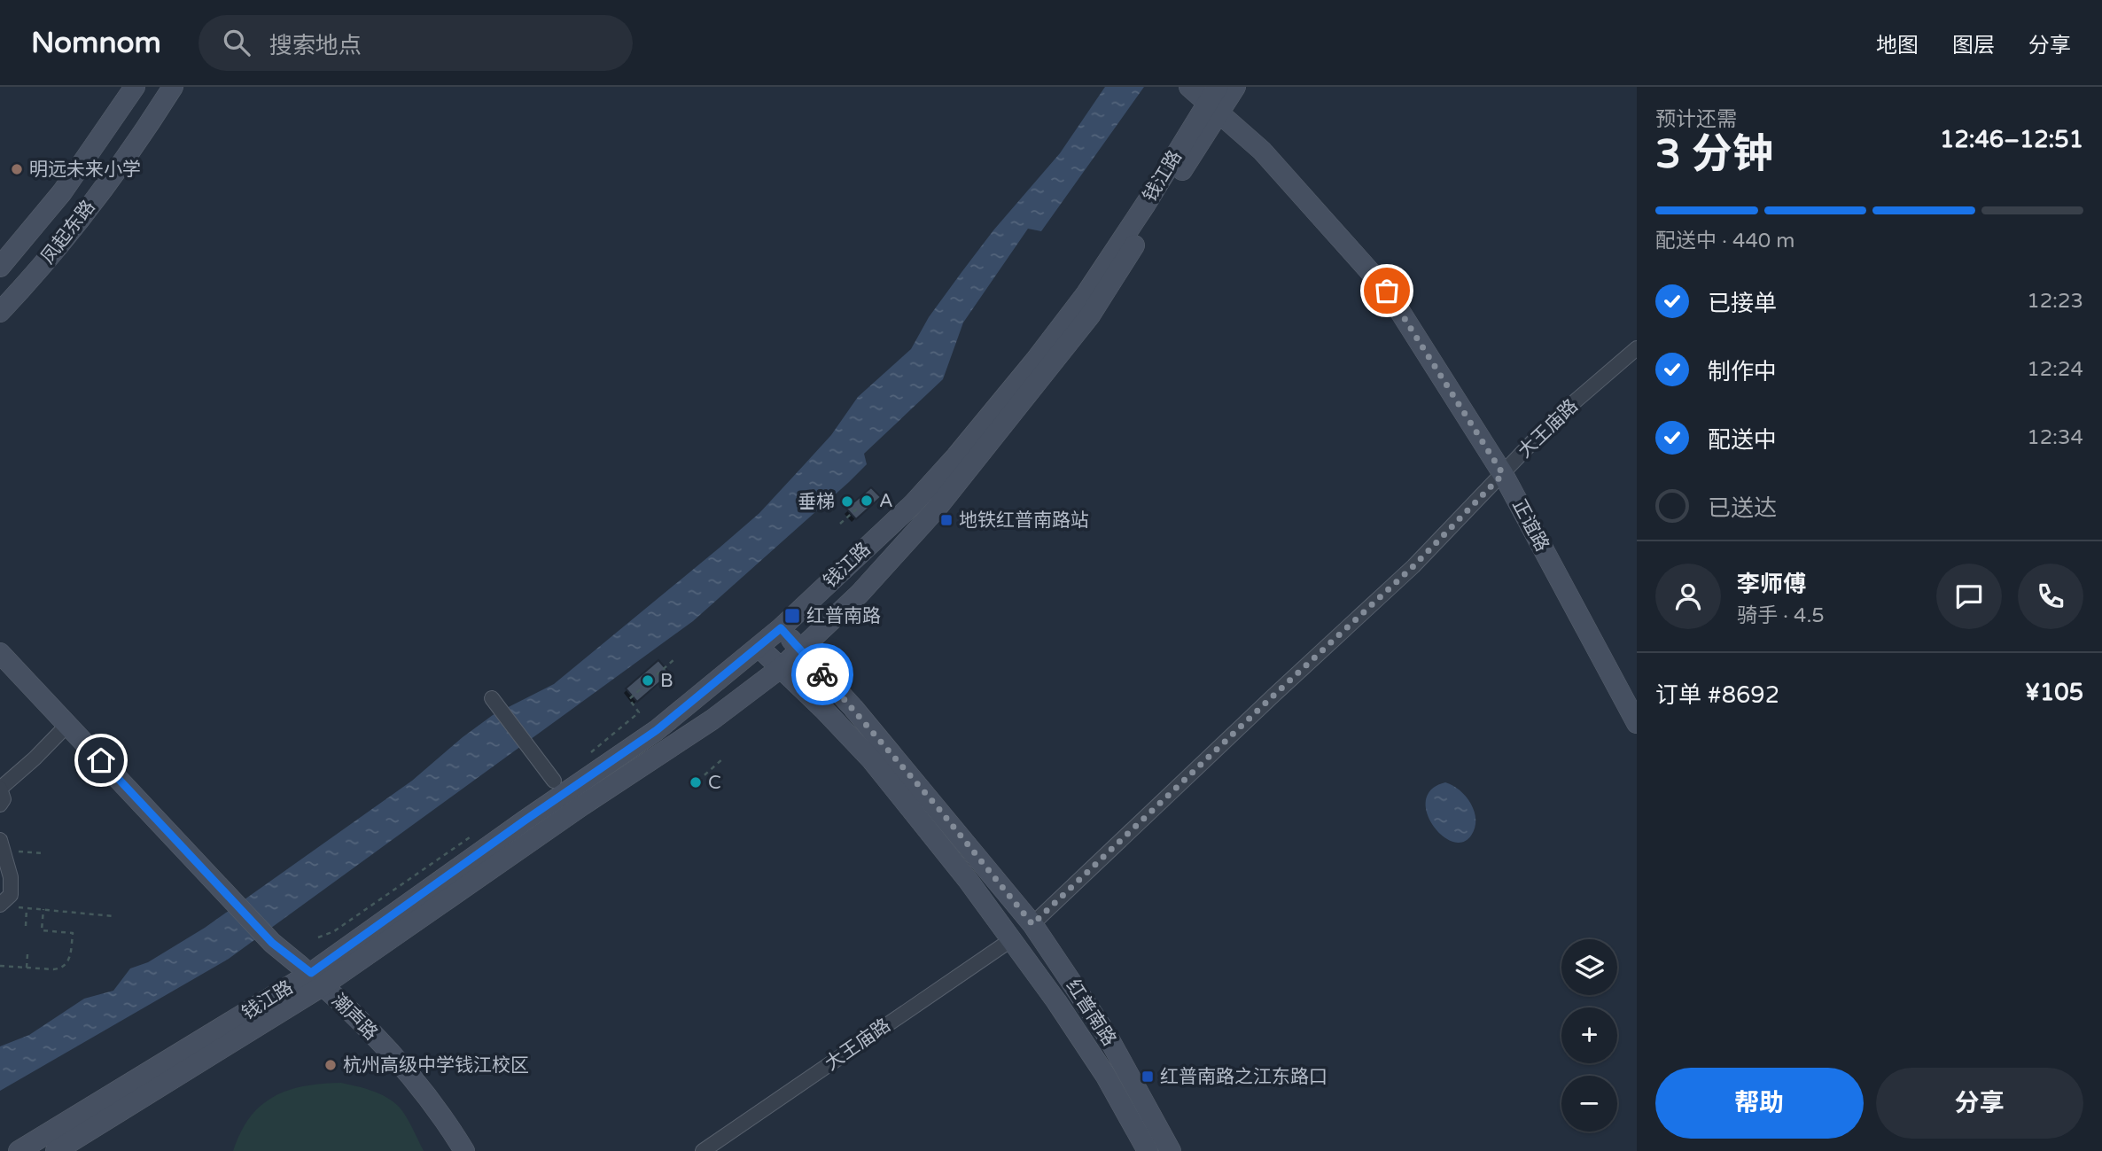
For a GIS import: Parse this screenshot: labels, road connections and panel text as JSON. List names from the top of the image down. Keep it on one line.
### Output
{"streets":{"main road":["钱江路","凤起东路","正谊路","红普南路","潮声路"],"street":["大王庙路"]},"crossings":[["钱江路","正谊路"],["钱江路","红普南路"],["钱江路","潮声路"],["大王庙路","正谊路"],["大王庙路","红普南路"]],"places":{"other":["明远未来小学","A","垂梯","B","C","杭州高级中学钱江校区"],"transit":["地铁红普南路站","红普南路","红普南路之江东路口"]},"page":{"header":"Nomnom","search":"搜索地点","nav":["地图","图层","分享"],"heading":["3 分钟","预计还需","12:46–12:51"],"panel":["李师傅","骑手 · 4.5","订单 #8692","¥105"],"bar":"配送中 · 440 m","list":[["已接单","12:23"],["制作中","12:24"],["配送中","12:34"],"已送达"],"map_buttons":["+","−"],"buttons":["帮助","分享"]}}
